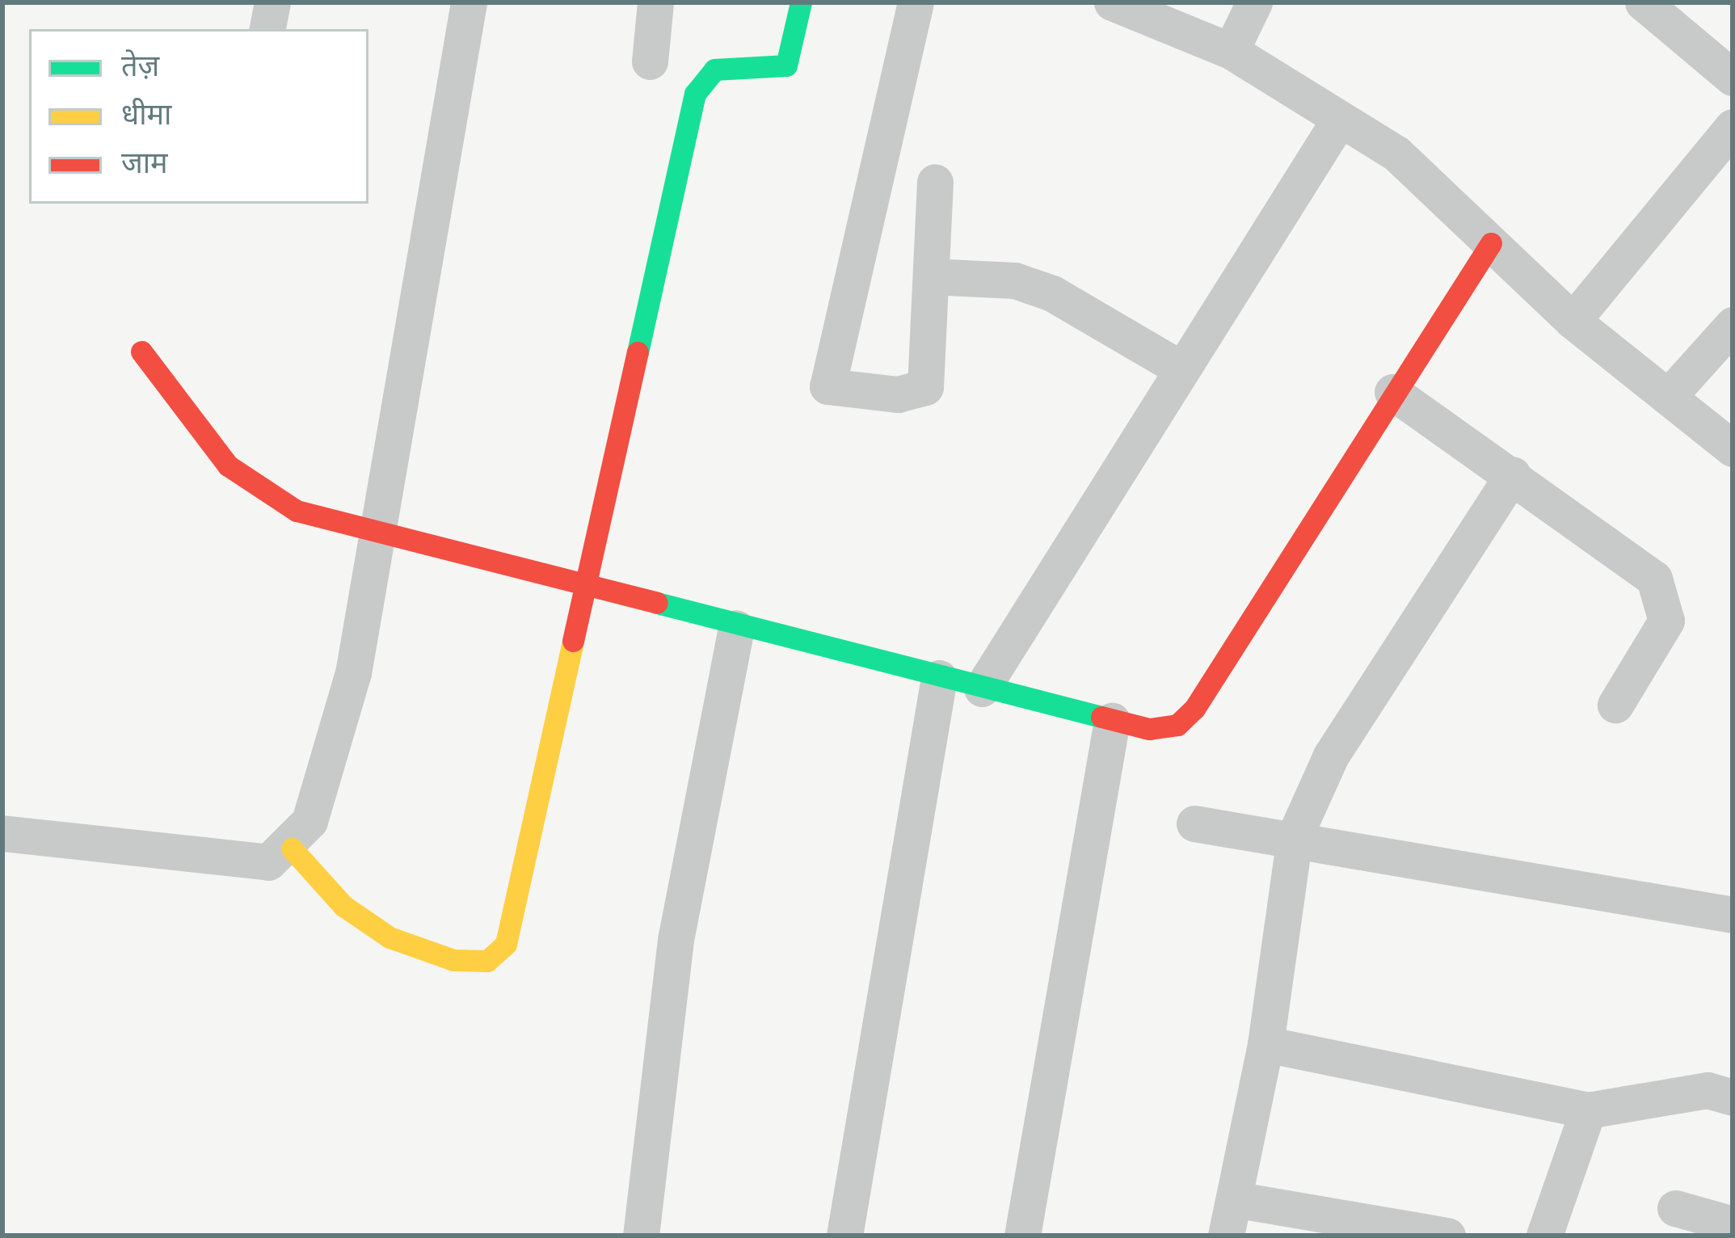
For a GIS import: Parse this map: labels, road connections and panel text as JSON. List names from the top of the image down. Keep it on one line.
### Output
{"legend":["तेज़","धीमा","जाम"]}
